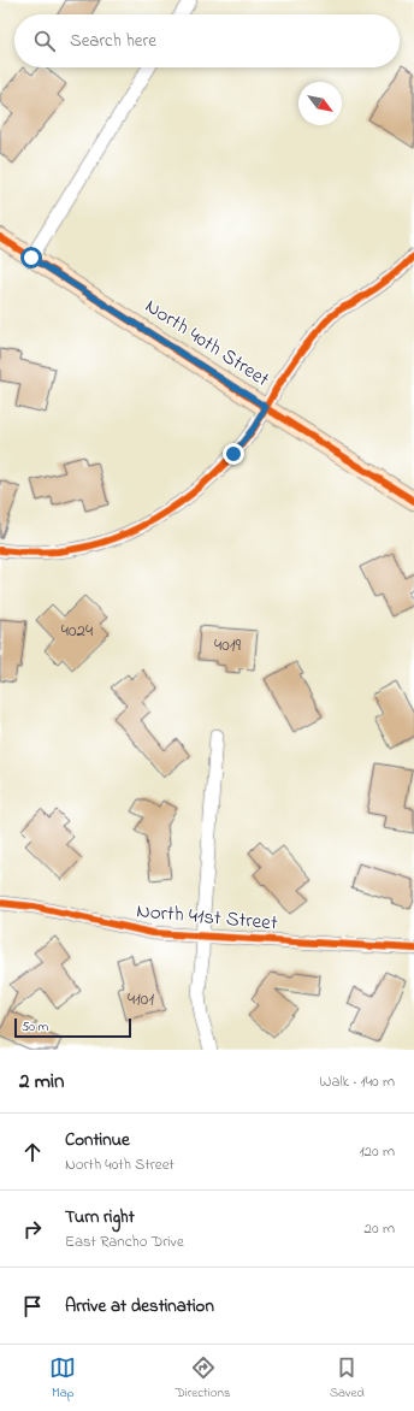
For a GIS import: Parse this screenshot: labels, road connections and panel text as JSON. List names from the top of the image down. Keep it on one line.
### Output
{"streets":{"street":["North 40th Street","North 41st Street"]},"house_numbers":["4024","4019","4101"],"scale_bar":"50 m","north":"bottom right","page":{"search":"Search here","scale":"50 m","heading":["2 min","Walk · 140 m"],"list":[["Continue","North 40th Street","120 m"],["Turn right","East Rancho Drive","20 m"],"Arrive at destination"],"nav":["Map","Directions","Saved"]}}
